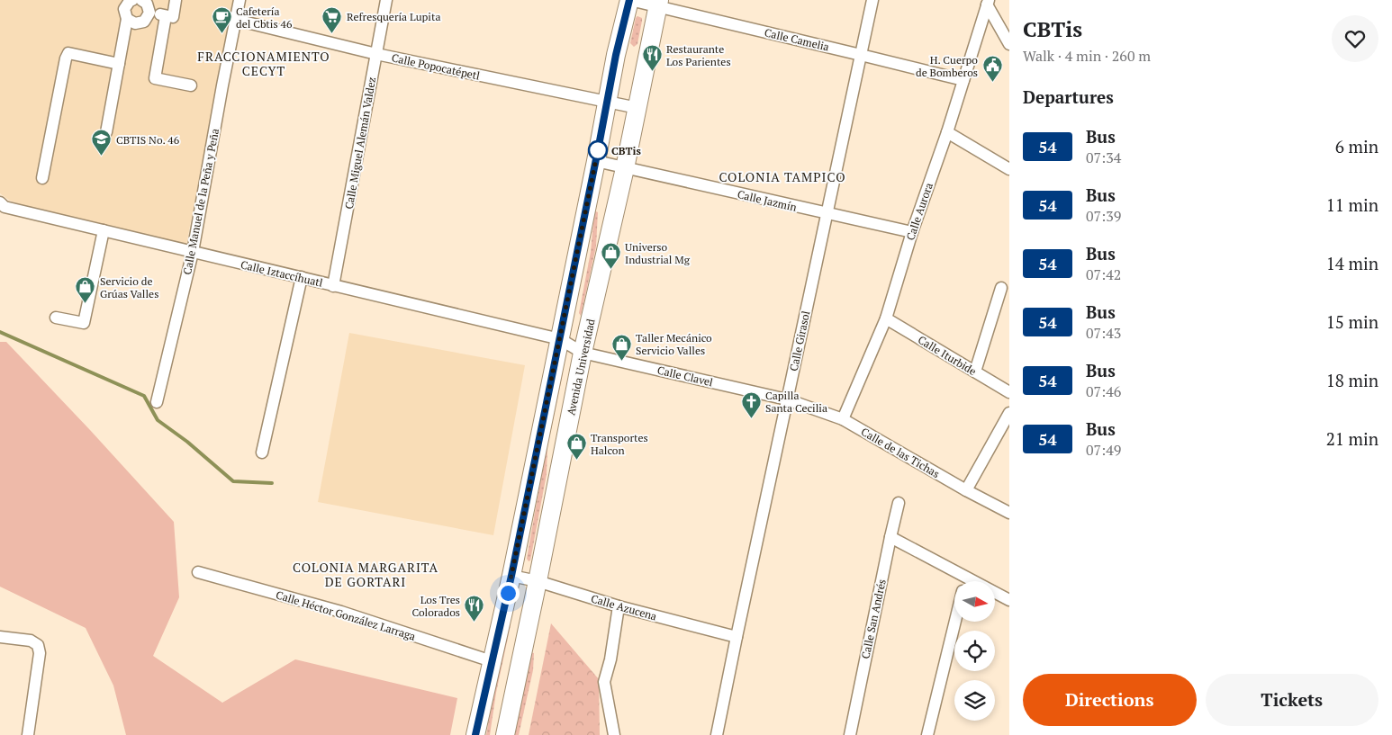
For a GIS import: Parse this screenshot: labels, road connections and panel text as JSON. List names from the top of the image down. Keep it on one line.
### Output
{"streets":{"main road":["Avenida Universidad"],"street":["Calle Camelia","Calle Popocatépetl","Calle Miguel Alemán Valdez","Calle Jazmín","Calle Manuel de la Peña y Peña","Calle Aurora","Calle Iztaccíhuatl","Calle Girasol","Calle Iturbide","Calle Clavel","Calle de las Tichas","Calle Azucena","Calle Héctor González Larraga","Calle San Andrés"]},"crossings":[["Calle Camelia","Calle Aurora"],["Calle Camelia","Calle Girasol"],["Calle Camelia","Avenida Universidad"],["Calle Popocatépetl","Calle Miguel Alemán Valdez"],["Calle Popocatépetl","Calle Manuel de la Peña y Peña"],["Calle Popocatépetl","Avenida Universidad"],["Calle Miguel Alemán Valdez","Calle Iztaccíhuatl"],["Calle Jazmín","Calle Aurora"],["Calle Jazmín","Calle Girasol"],["Calle Jazmín","Avenida Universidad"],["Calle Manuel de la Peña y Peña","Calle Iztaccíhuatl"],["Calle Aurora","Calle Iturbide"],["Calle Aurora","Calle de las Tichas"],["Calle Iztaccíhuatl","Avenida Universidad"],["Calle Iztaccíhuatl","Calle Clavel"],["Calle Girasol","Calle Clavel"],["Calle Girasol","Calle de las Tichas"],["Calle Girasol","Calle Azucena"],["Avenida Universidad","Calle Clavel"],["Avenida Universidad","Calle Azucena"],["Calle Clavel","Calle de las Tichas"]],"districts":["FRACCIONAMIENTO CECYT","COLONIA TAMPICO","COLONIA MARGARITA DE GORTARI"],"places":{"supermarket":["Refresquería Lupita"],"cafe":["Cafetería del Cbtis 46"],"restaurant":["Restaurante Los Parientes","Los Tres Colorados"],"public building":["H. Cuerpo de Bomberos"],"other":["CBTis"],"school or university":["CBTIS No. 46"],"shop":["Universo Industrial Mg","Servicio de Grúas Valles","Taller Mecánico Servicio Valles","Transportes Halcon"],"church":["Capilla Santa Cecilia"]},"lines":["bus line 54"],"north":"right","page":{"heading":[["CBTis","Walk · 4 min · 260 m"],"Departures"],"list":[{"mark":"54","name":"Bus","note":"07:34","value":"6 min"},{"mark":"54","name":"Bus","note":"07:39","value":"11 min"},{"mark":"54","name":"Bus","note":"07:42","value":"14 min"},{"mark":"54","name":"Bus","note":"07:43","value":"15 min"},{"mark":"54","name":"Bus","note":"07:46","value":"18 min"},{"mark":"54","name":"Bus","note":"07:49","value":"21 min"}],"buttons":["Directions","Tickets"]}}
